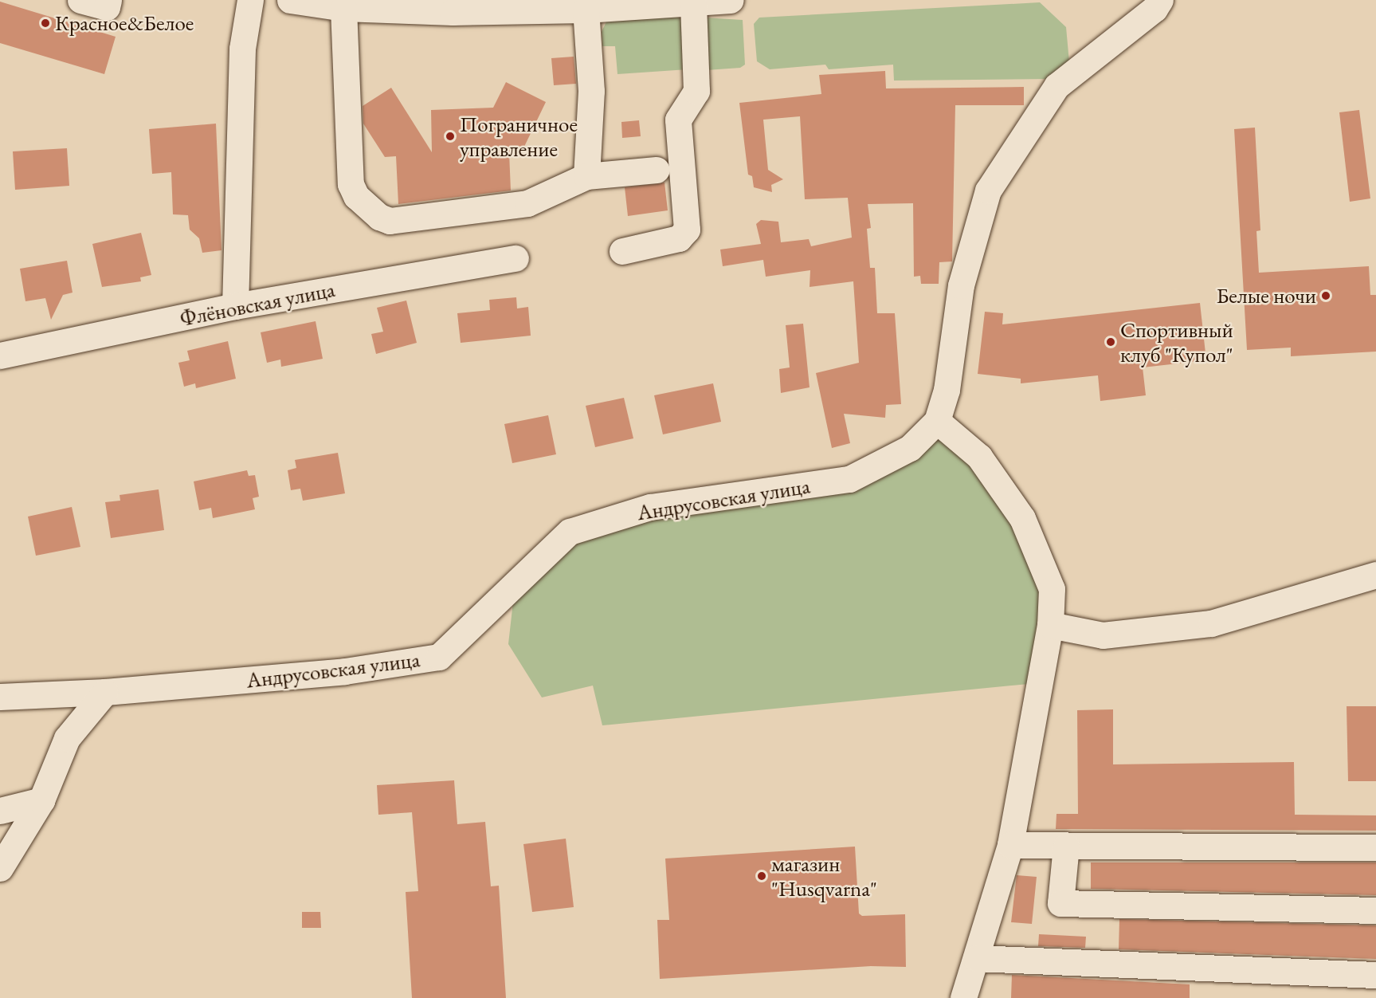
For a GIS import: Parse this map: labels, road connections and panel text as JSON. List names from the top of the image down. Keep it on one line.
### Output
{"streets":{"street":["Флёновская улица","Андрусовская улица"]},"places":["Красное&Белое","Пограничное управление","Белые ночи","Спортивный клуб \"Купол\"","магазин \"Husqvarna\""]}
